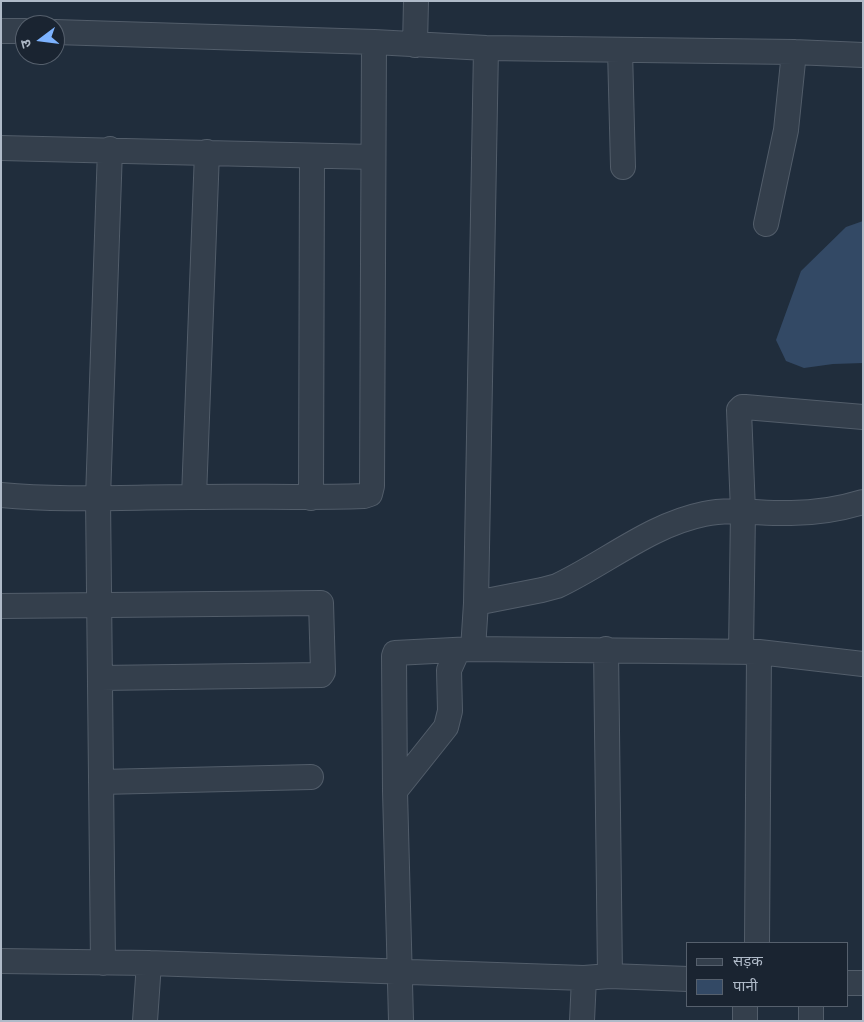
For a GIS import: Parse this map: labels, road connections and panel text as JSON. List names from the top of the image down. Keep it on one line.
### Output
{"legend":["सड़क","पानी"],"north":"left"}
